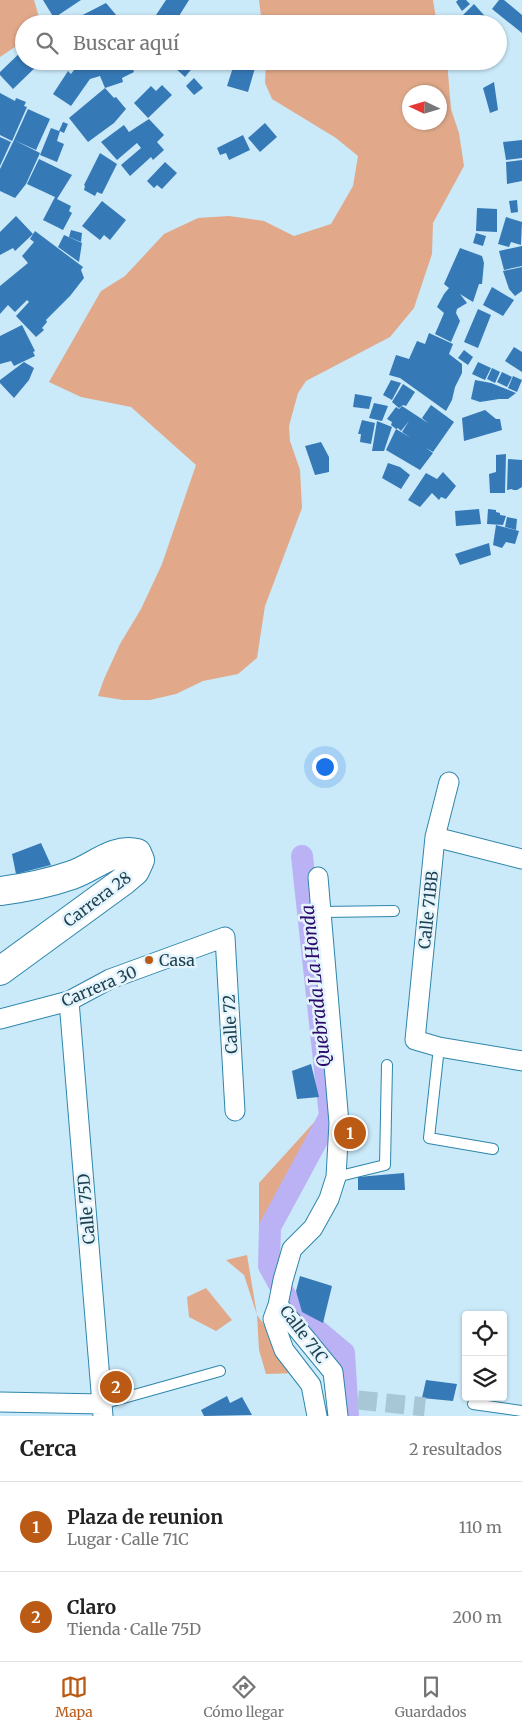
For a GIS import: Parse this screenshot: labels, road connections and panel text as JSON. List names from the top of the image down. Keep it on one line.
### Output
{"streets":{"street":["Carrera 28","Calle 71BB","Carrera 30","Calle 72","Calle 75D","Calle 71C"]},"crossings":[["Carrera 30","Calle 72"],["Carrera 30","Calle 75D"]],"water":["Quebrada La Honda"],"places":["Casa"],"north":"left","page":{"search":"Buscar aquí","pins":["1","2"],"heading":["Cerca","2 resultados"],"list":[{"mark":"1","name":"Plaza de reunion","note":"Lugar · Calle 71C","value":"110 m"},{"mark":"2","name":"Claro","note":"Tienda · Calle 75D","value":"200 m"}],"nav":["Mapa","Cómo llegar","Guardados"]}}
